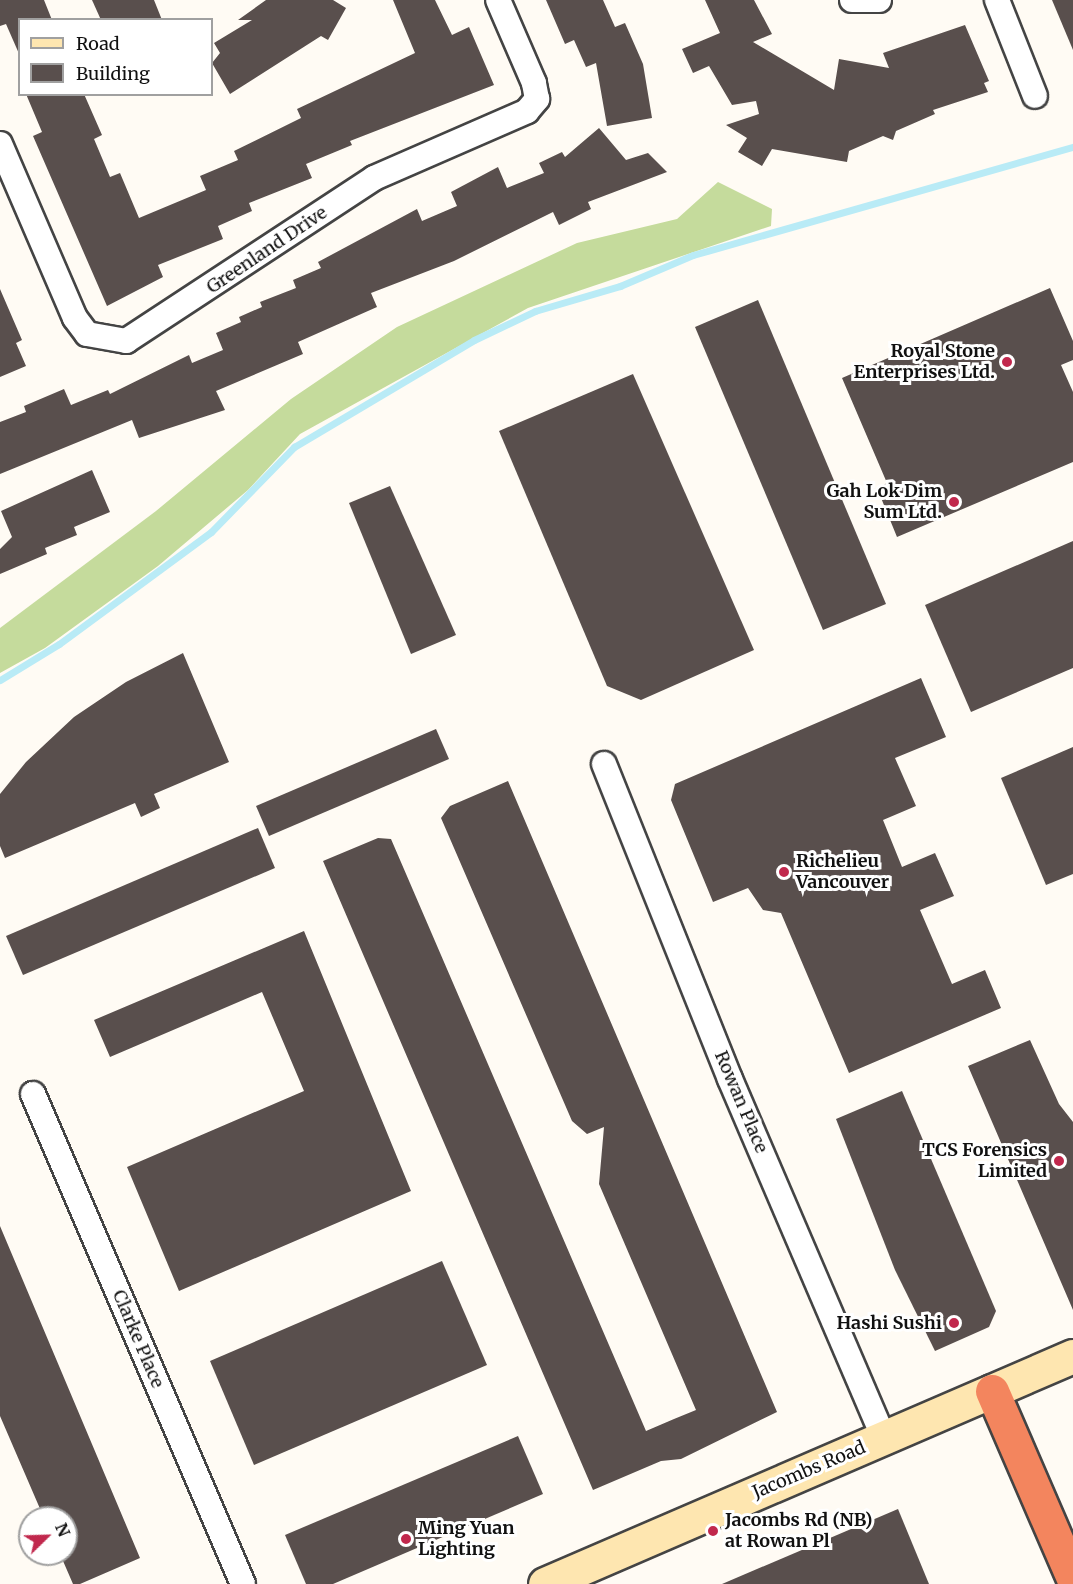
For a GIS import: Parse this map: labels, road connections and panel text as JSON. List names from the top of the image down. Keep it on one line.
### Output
{"streets":{"street":["Greenland Drive","Rowan Place","Clarke Place","Jacombs Road"]},"crossings":[["Rowan Place","Jacombs Road"]],"places":["Royal Stone Enterprises Ltd.","Gah Lok Dim Sum Ltd.","Richelieu Vancouver","TCS Forensics Limited","Hashi Sushi","Jacombs Rd (NB) at Rowan Pl","Ming Yuan Lighting"],"legend":["Road","Building"],"north":"top right"}
